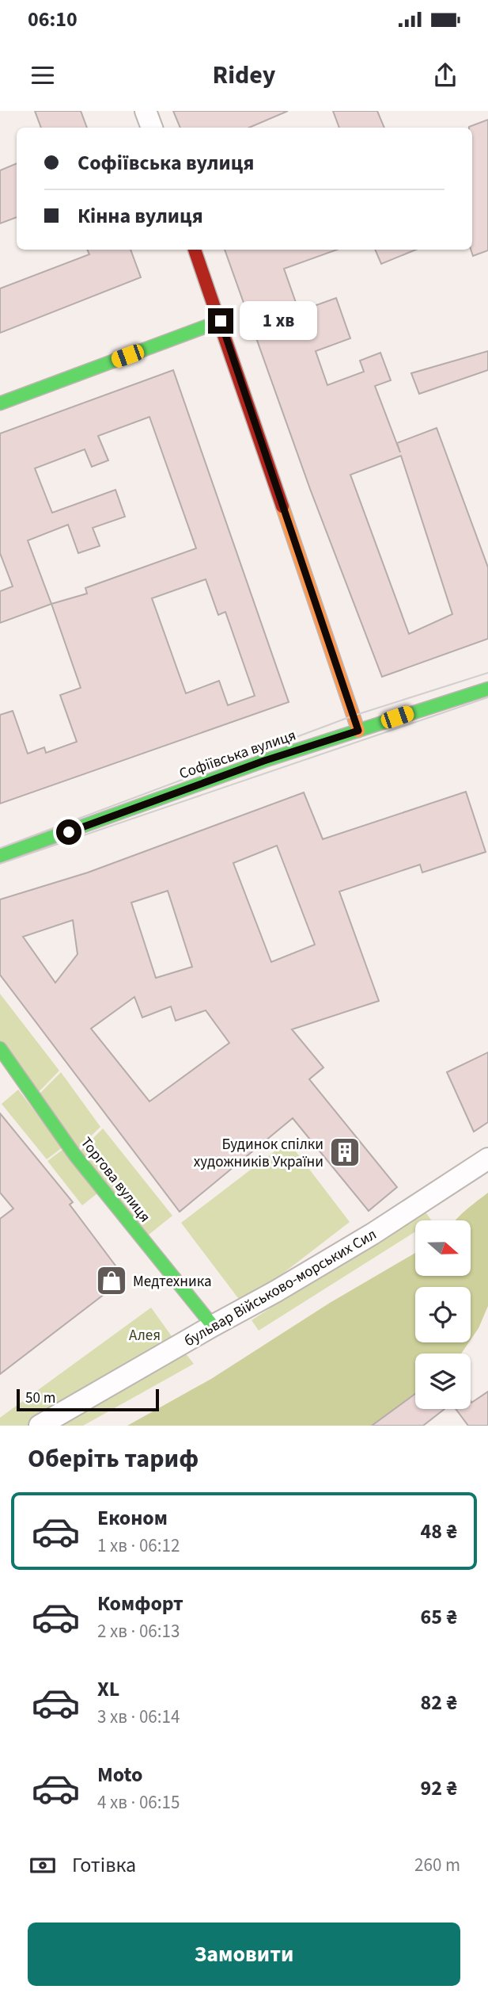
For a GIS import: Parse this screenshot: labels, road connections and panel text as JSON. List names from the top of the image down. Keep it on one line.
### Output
{"streets":{"street":["Софіївська вулиця","Торгова вулиця","бульвар Військово-морських Сил"]},"crossings":[["Торгова вулиця","бульвар Військово-морських Сил"]],"parks":["Алея"],"places":{"building":["Будинок спілки художників України"],"shop":["Медтехника"]},"scale_bar":"50 m","north":"right","page":{"status":"06:10","header":"Ridey","banner":["Софіївська вулиця","Кінна вулиця"],"bubble":"1 хв","scale":"50 m","heading":"Оберіть тариф","list":[{"name":"Економ","note":"1 хв · 06:12","value":"48 ₴"},{"name":"Комфорт","note":"2 хв · 06:13","value":"65 ₴"},{"name":"XL","note":"3 хв · 06:14","value":"82 ₴"},{"name":"Moto","note":"4 хв · 06:15","value":"92 ₴"}],"pay":["Готівка","260 m"],"buttons":"Замовити"}}
